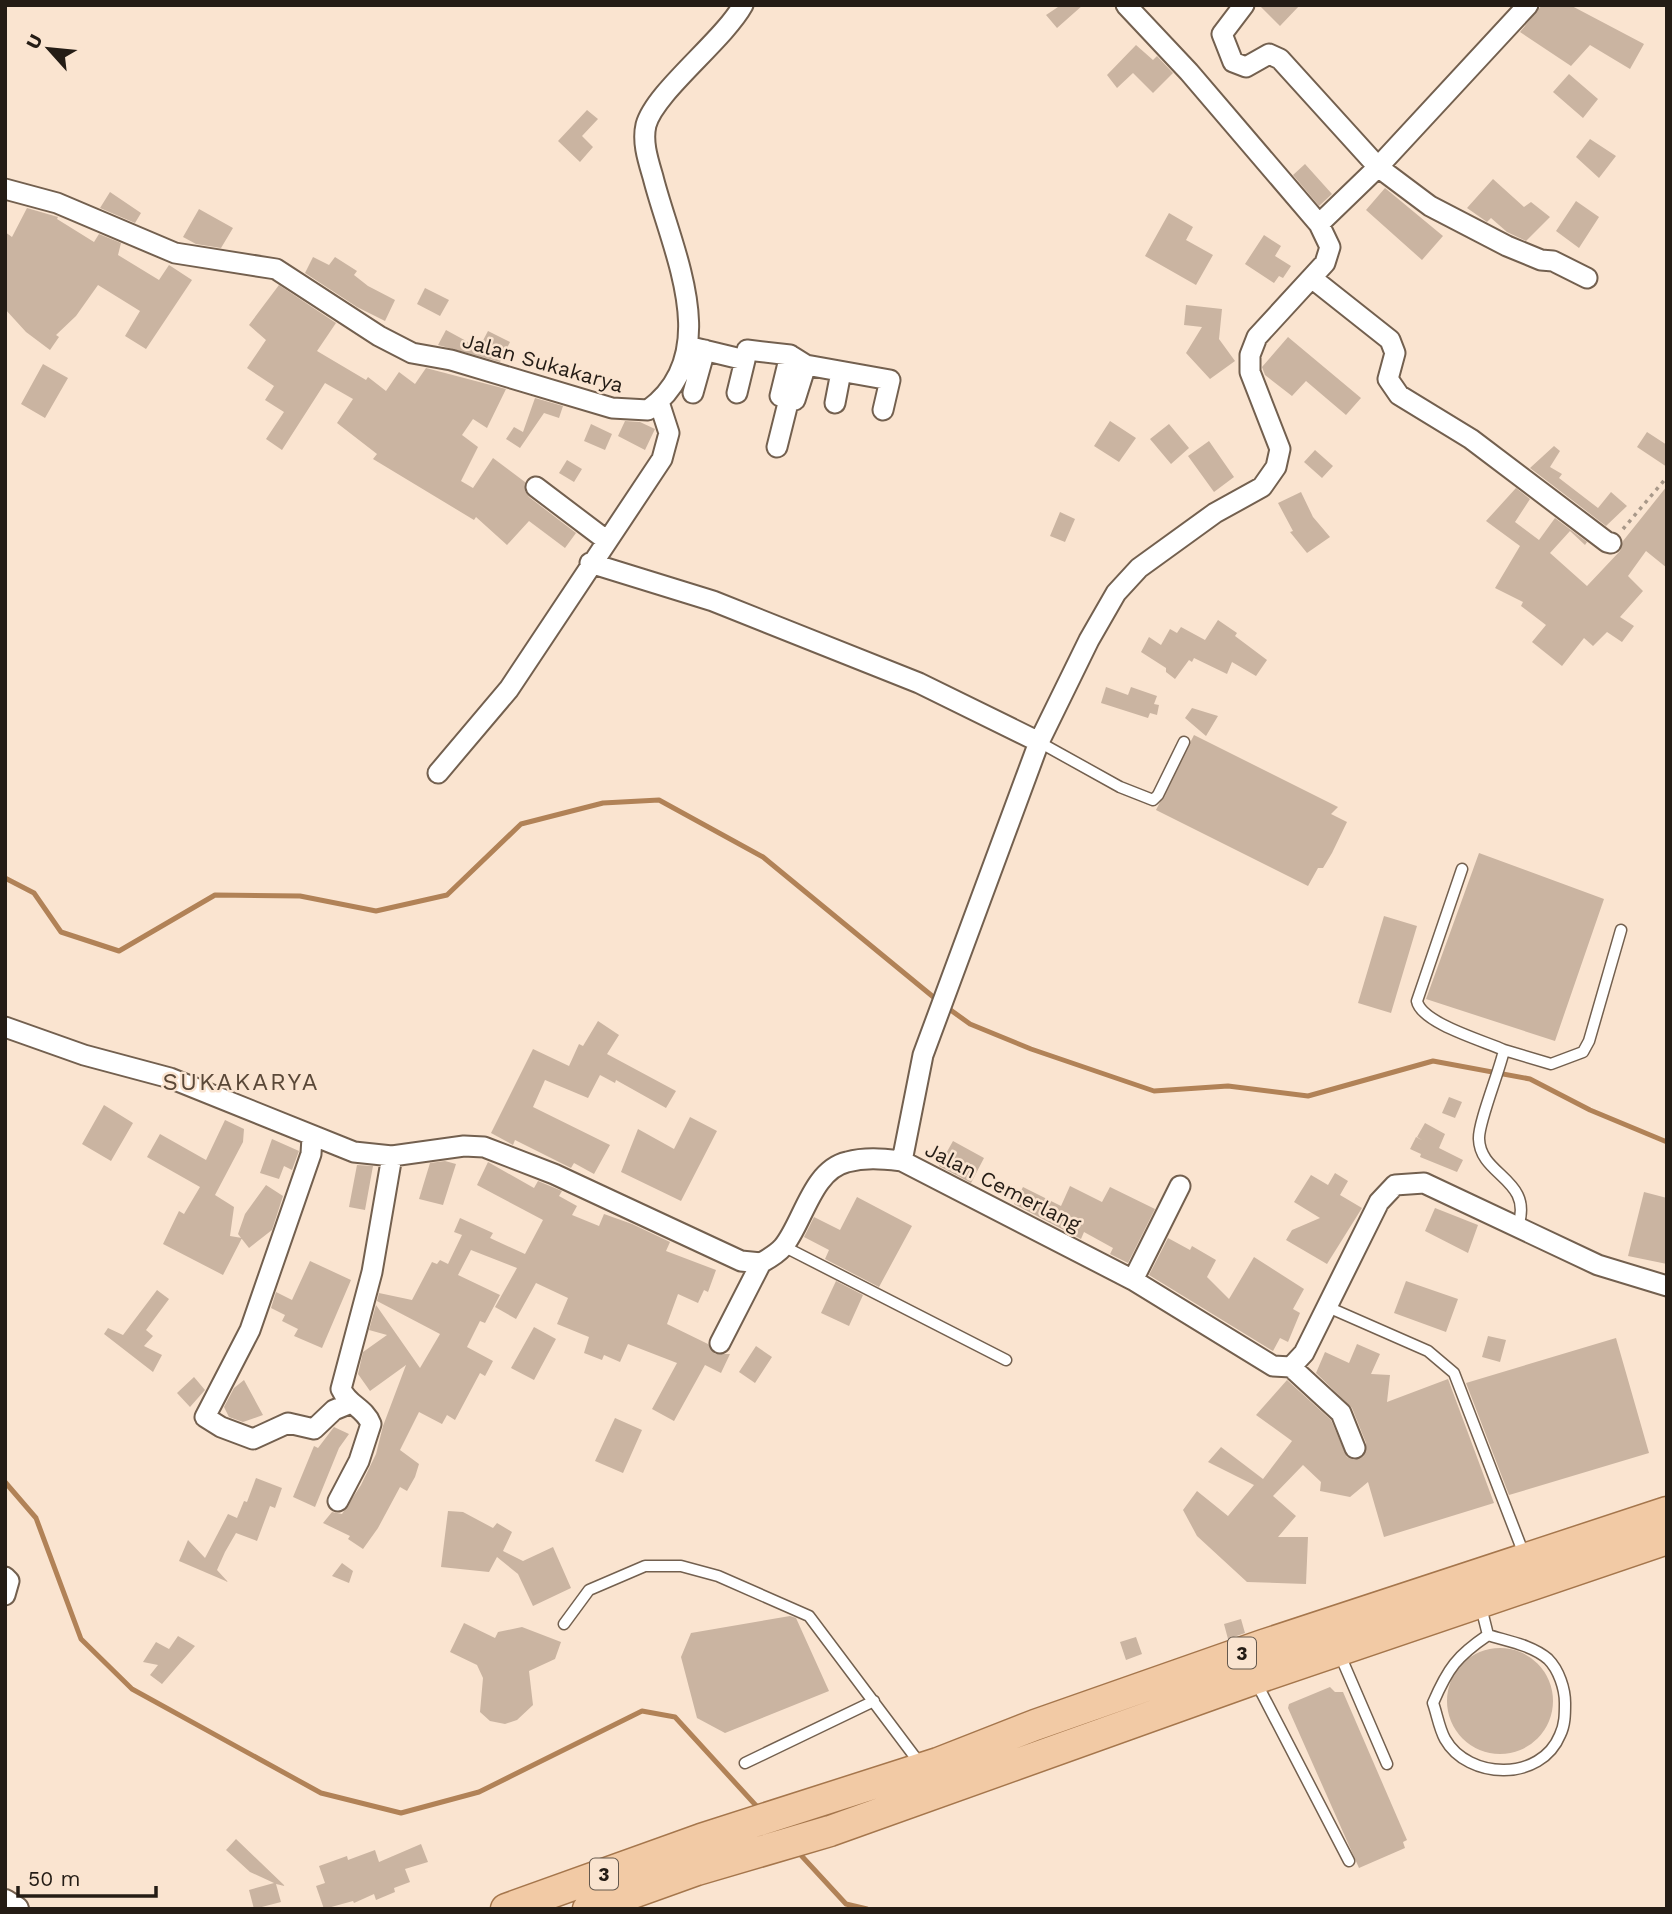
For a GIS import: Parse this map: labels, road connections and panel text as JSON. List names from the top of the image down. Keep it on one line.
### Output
{"streets":{"main road":["3"],"street":["Jalan Sukakarya","Jalan Cemerlang"]},"districts":["SUKAKARYA"],"scale_bar":"50 m","north":"top left"}
